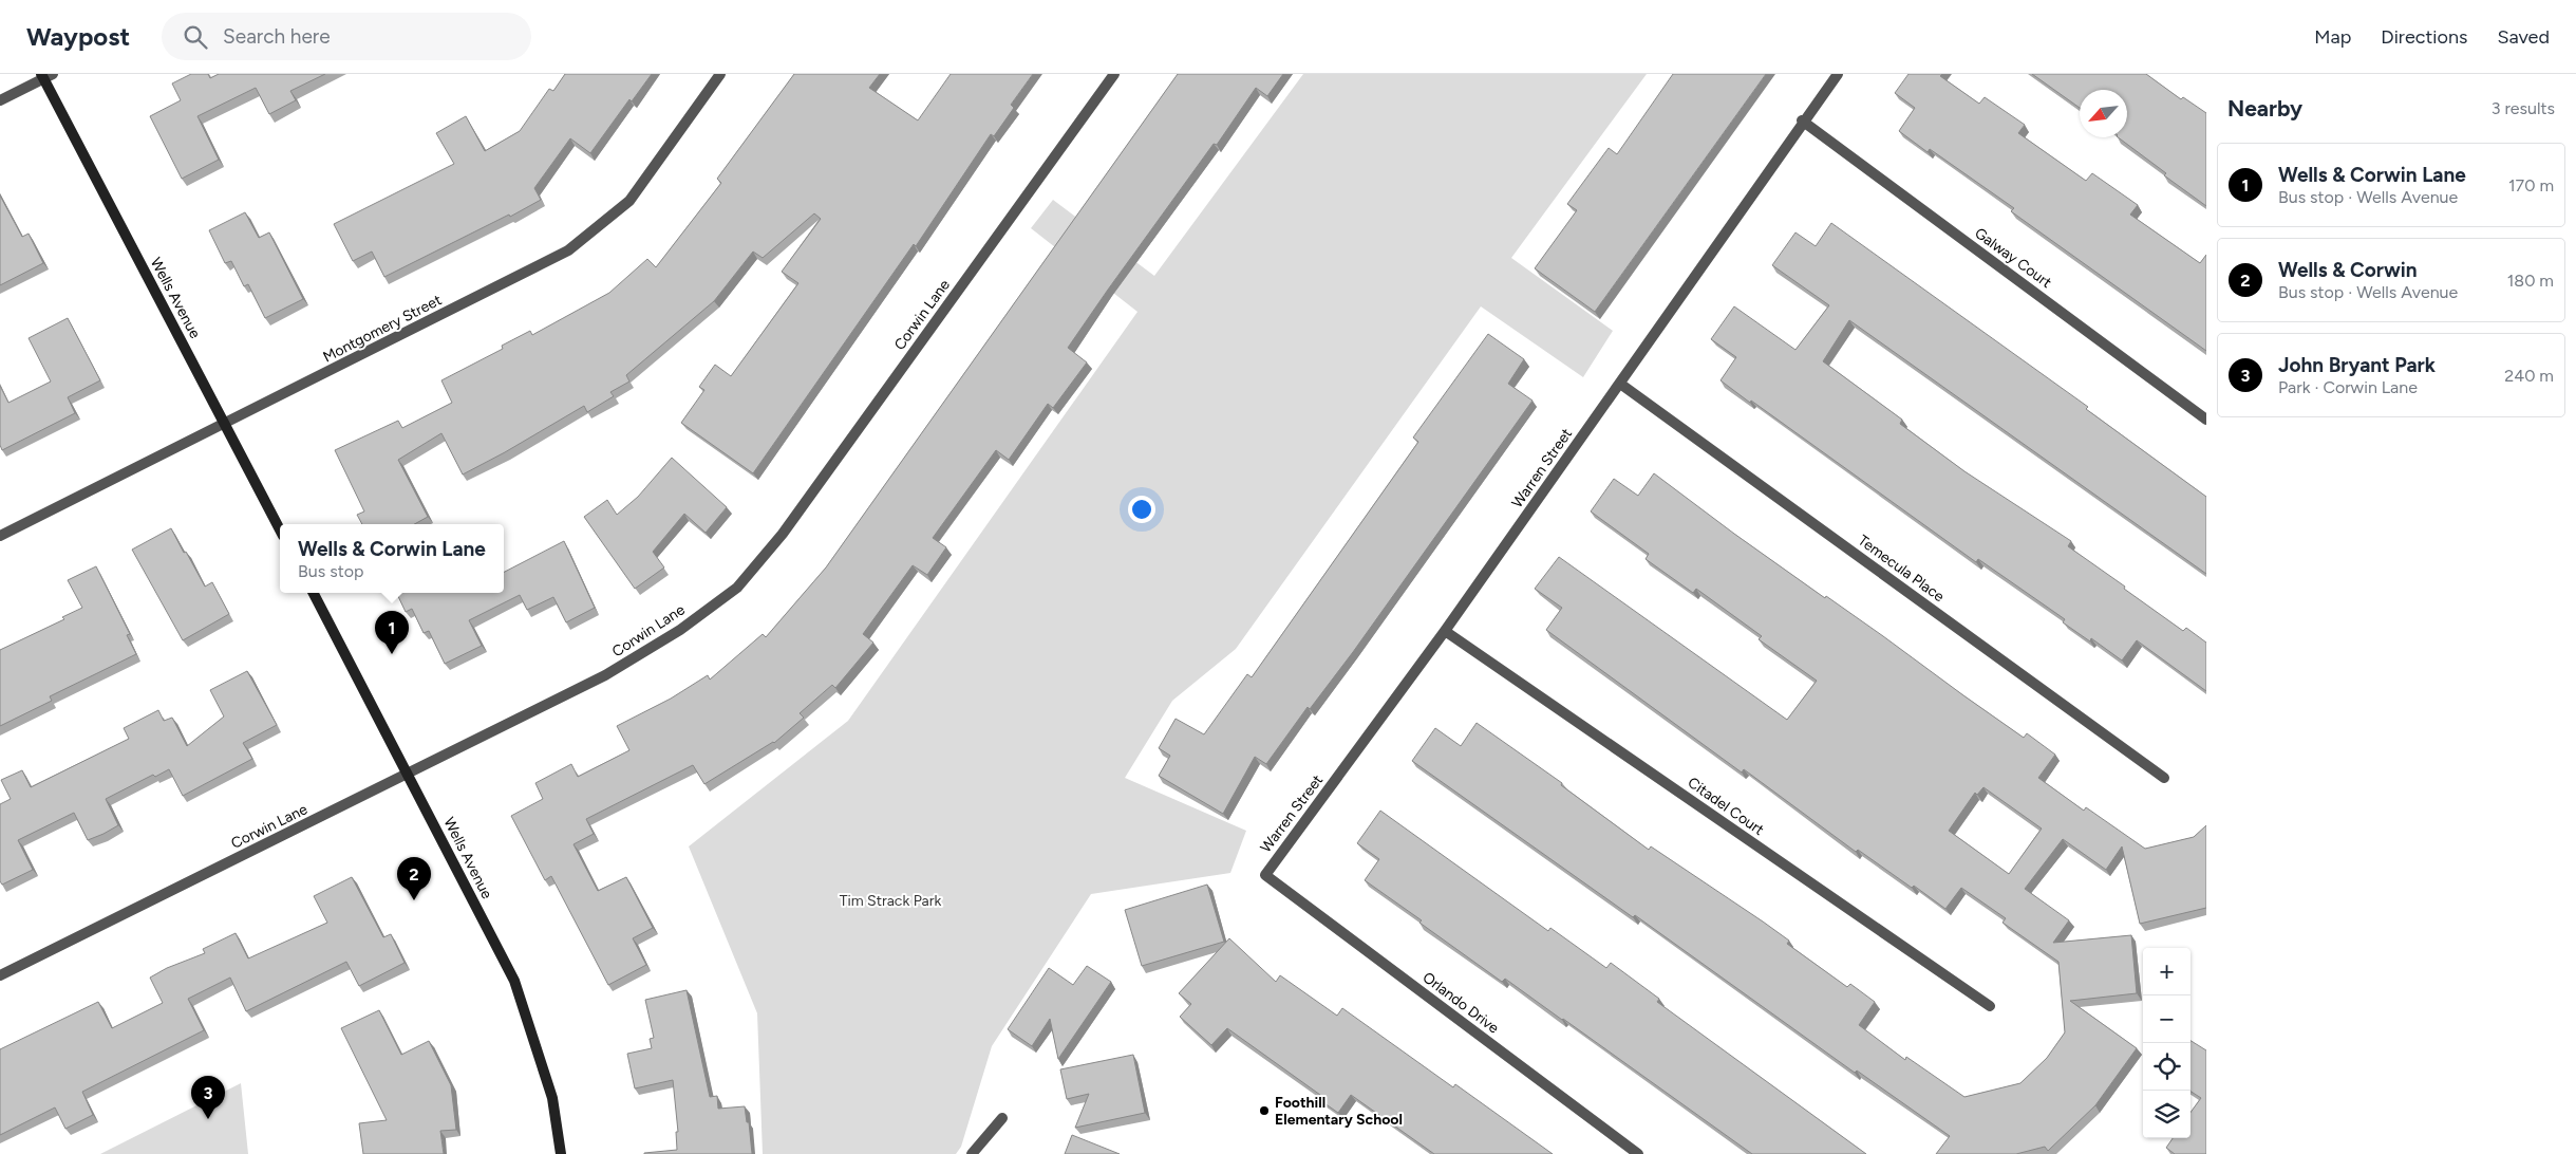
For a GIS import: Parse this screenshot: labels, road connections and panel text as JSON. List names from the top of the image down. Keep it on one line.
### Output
{"streets":{"main road":["Wells Avenue"],"street":["Galway Court","Corwin Lane","Montgomery Street","Warren Street","Temecula Place","Citadel Court","Orlando Drive"]},"crossings":[["Galway Court","Warren Street"],["Wells Avenue","Corwin Lane"],["Wells Avenue","Montgomery Street"],["Warren Street","Temecula Place"],["Warren Street","Citadel Court"],["Warren Street","Orlando Drive"]],"parks":["Tim Strack Park"],"places":["Foothill Elementary School"],"north":"bottom left","page":{"header":"Waypost","search":"Search here","nav":["Map","Directions","Saved"],"heading":["Nearby","3 results"],"list":[{"mark":"1","name":"Wells & Corwin Lane","note":"Bus stop · Wells Avenue","value":"170 m"},{"mark":"2","name":"Wells & Corwin","note":"Bus stop · Wells Avenue","value":"180 m"},{"mark":"3","name":"John Bryant Park","note":"Park · Corwin Lane","value":"240 m"}],"popup":["Wells & Corwin Lane","Bus stop"],"pins":["1","2","3"],"map_buttons":["+","−"]}}
